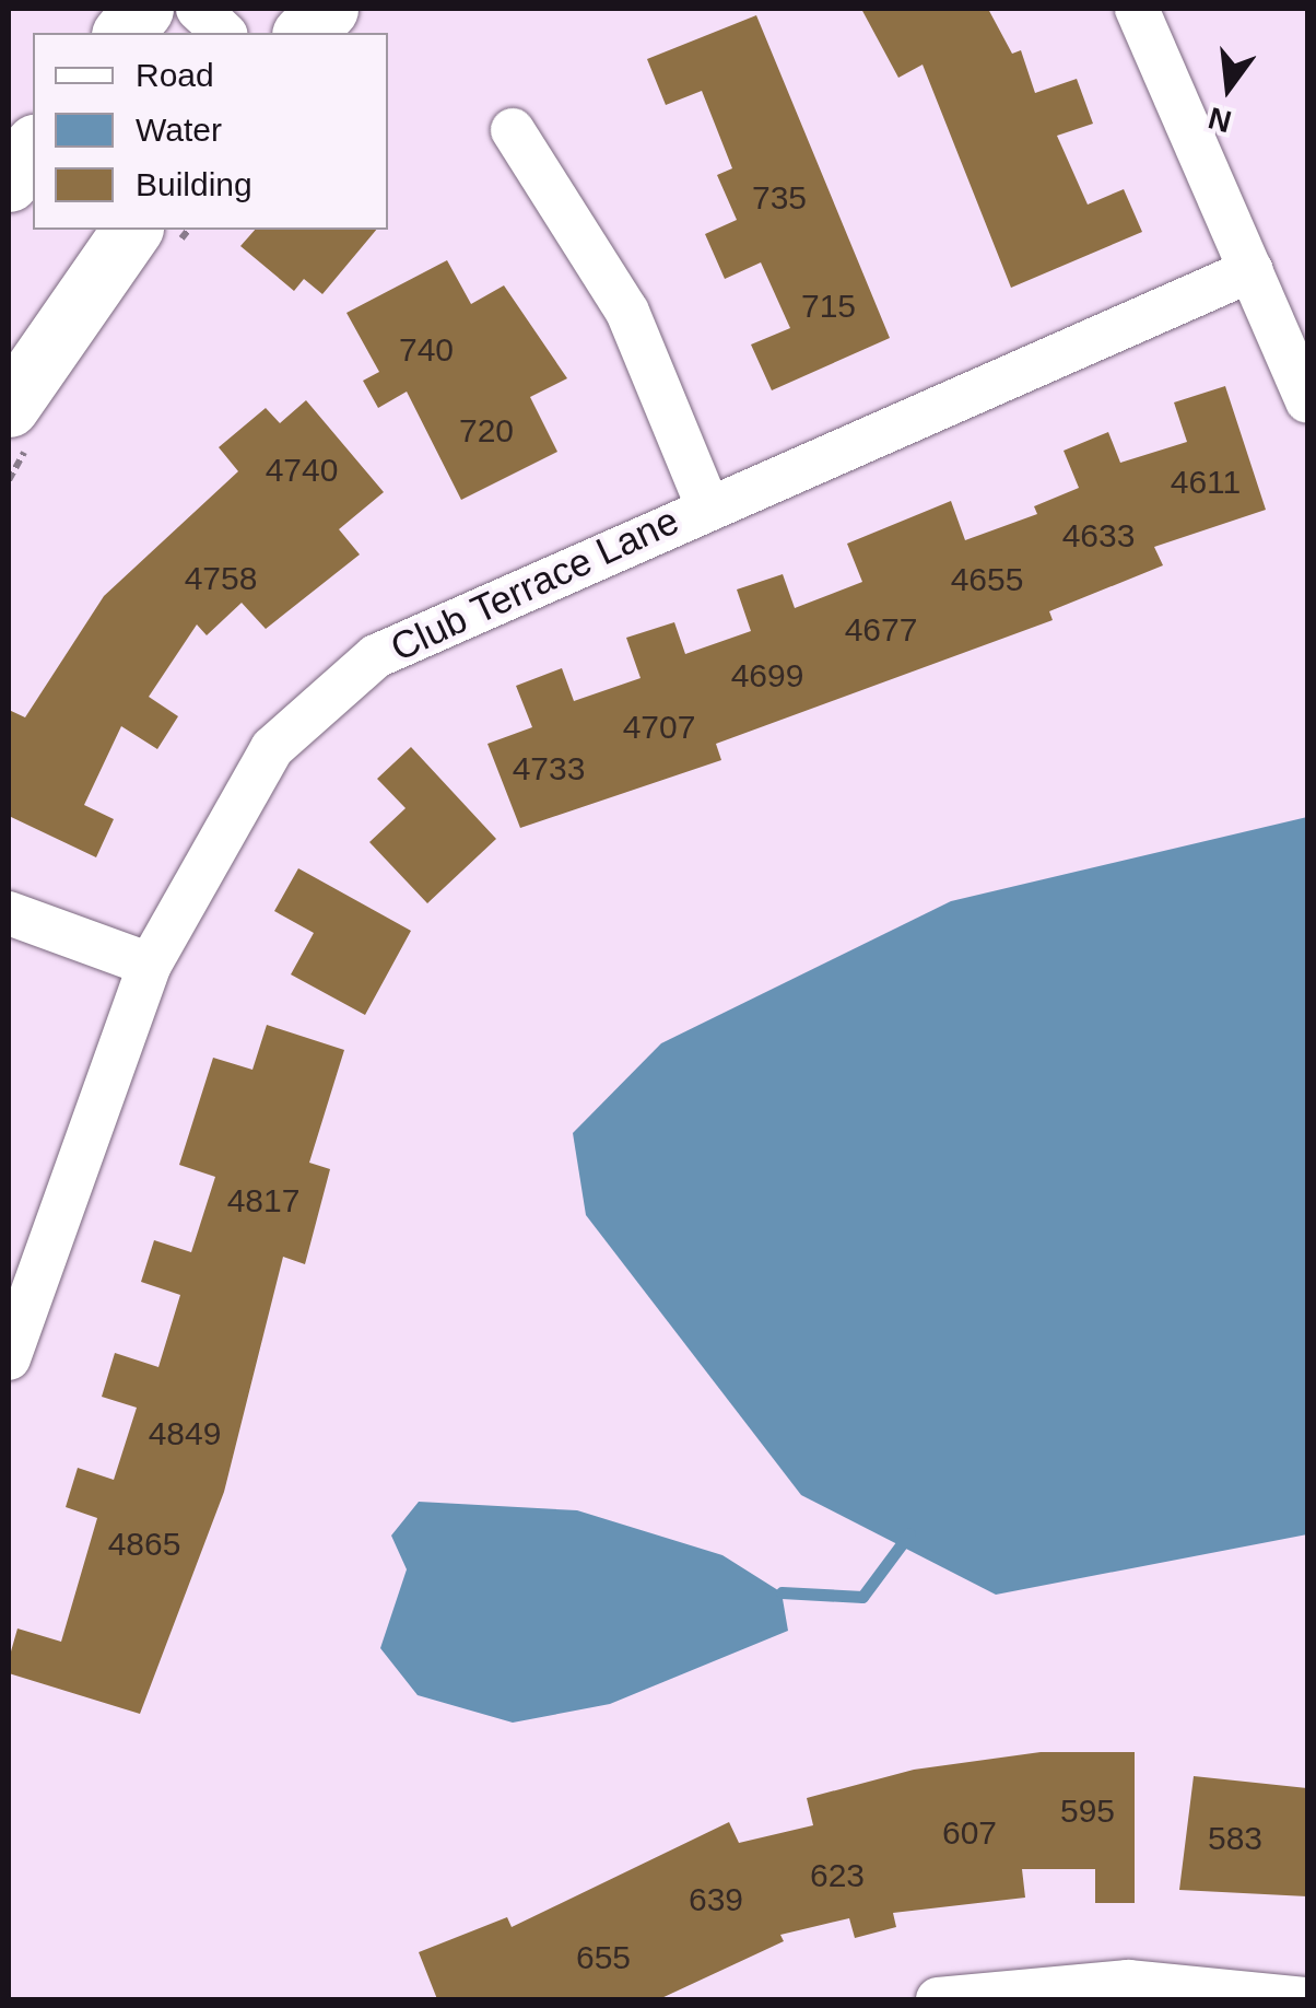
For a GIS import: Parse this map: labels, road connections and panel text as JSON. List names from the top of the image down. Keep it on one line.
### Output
{"streets":{"street":["Club Terrace Lane"]},"house_numbers":["735","715","740","720","4740","4611","4633","4758","4655","4677","4699","4707","4733","4817","4849","4865","595","607","583","623","639","655"],"legend":["Road","Water","Building"],"north":"bottom"}
